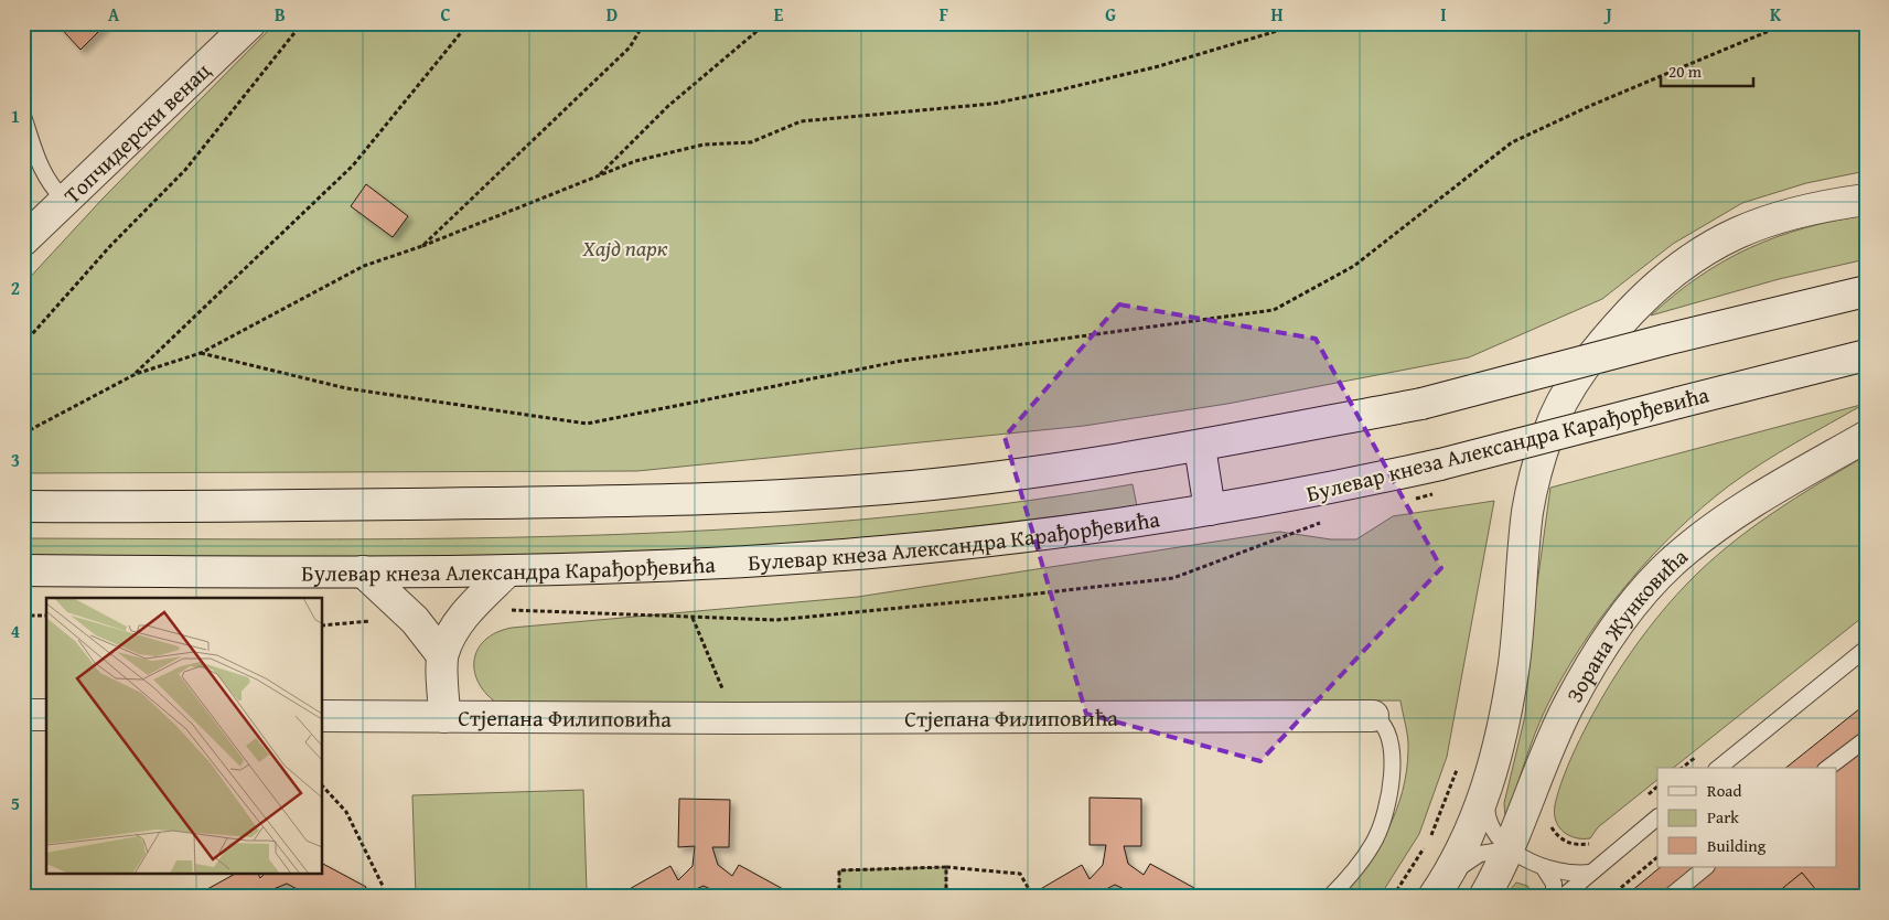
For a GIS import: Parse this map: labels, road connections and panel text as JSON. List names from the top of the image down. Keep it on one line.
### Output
{"streets":{"main road":["Топчидерски венац","Булевар кнеза Александра Карађорђевића","Зорана Жунковића","Стјепана Филиповића"]},"crossings":[["Булевар кнеза Александра Карађорђевића","Стјепана Филиповића"]],"parks":["Хајд парк"],"legend":["Road","Park","Building"],"scale_bar":"20 m","grid":{"columns":["A","B","C","D","E","F","G","H","I","J","K"],"rows":["1","2","3","4","5"]}}
